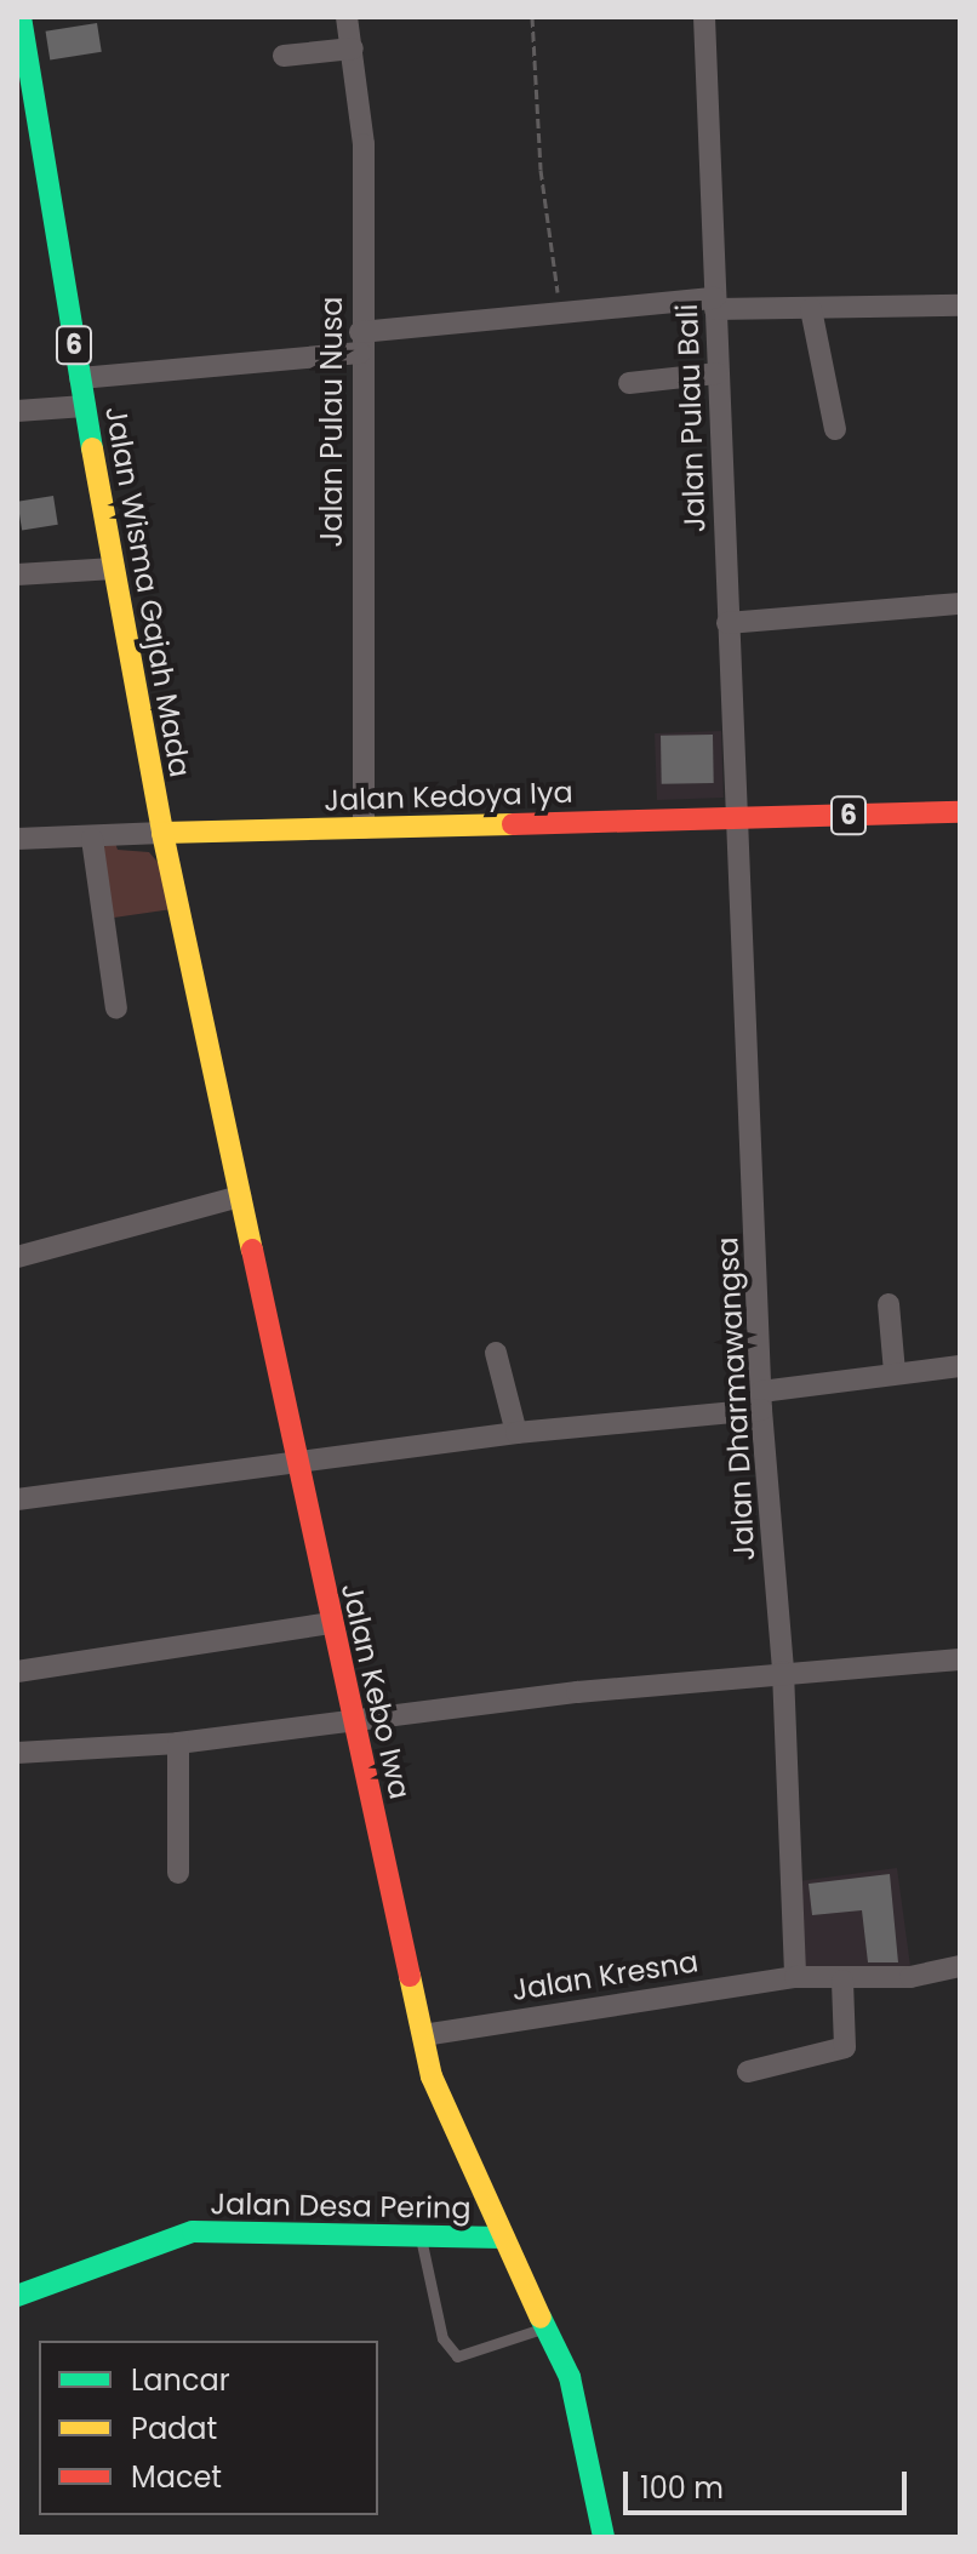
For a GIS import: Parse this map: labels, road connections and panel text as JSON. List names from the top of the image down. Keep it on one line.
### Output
{"streets":{"main road":["6","Jalan Wisma Gajah Mada","Jalan Kedoya Iya","Jalan Kebo Iwa","Jalan Desa Pering"],"street":["Jalan Pulau Bali","Jalan Pulau Nusa","Jalan Dharmawangsa","Jalan Kresna"]},"crossings":[["6","Jalan Pulau Bali"],["6","Jalan Kedoya Iya"],["6","Jalan Dharmawangsa"],["Jalan Pulau Bali","Jalan Kedoya Iya"],["Jalan Pulau Bali","Jalan Dharmawangsa"],["Jalan Pulau Nusa","Jalan Kedoya Iya"],["Jalan Wisma Gajah Mada","Jalan Kedoya Iya"],["Jalan Wisma Gajah Mada","Jalan Kebo Iwa"],["Jalan Kedoya Iya","Jalan Dharmawangsa"],["Jalan Kedoya Iya","Jalan Kebo Iwa"],["Jalan Dharmawangsa","Jalan Kresna"],["Jalan Kebo Iwa","Jalan Kresna"],["Jalan Kebo Iwa","Jalan Desa Pering"]],"legend":["Lancar","Padat","Macet"],"scale_bar":"100 m"}
